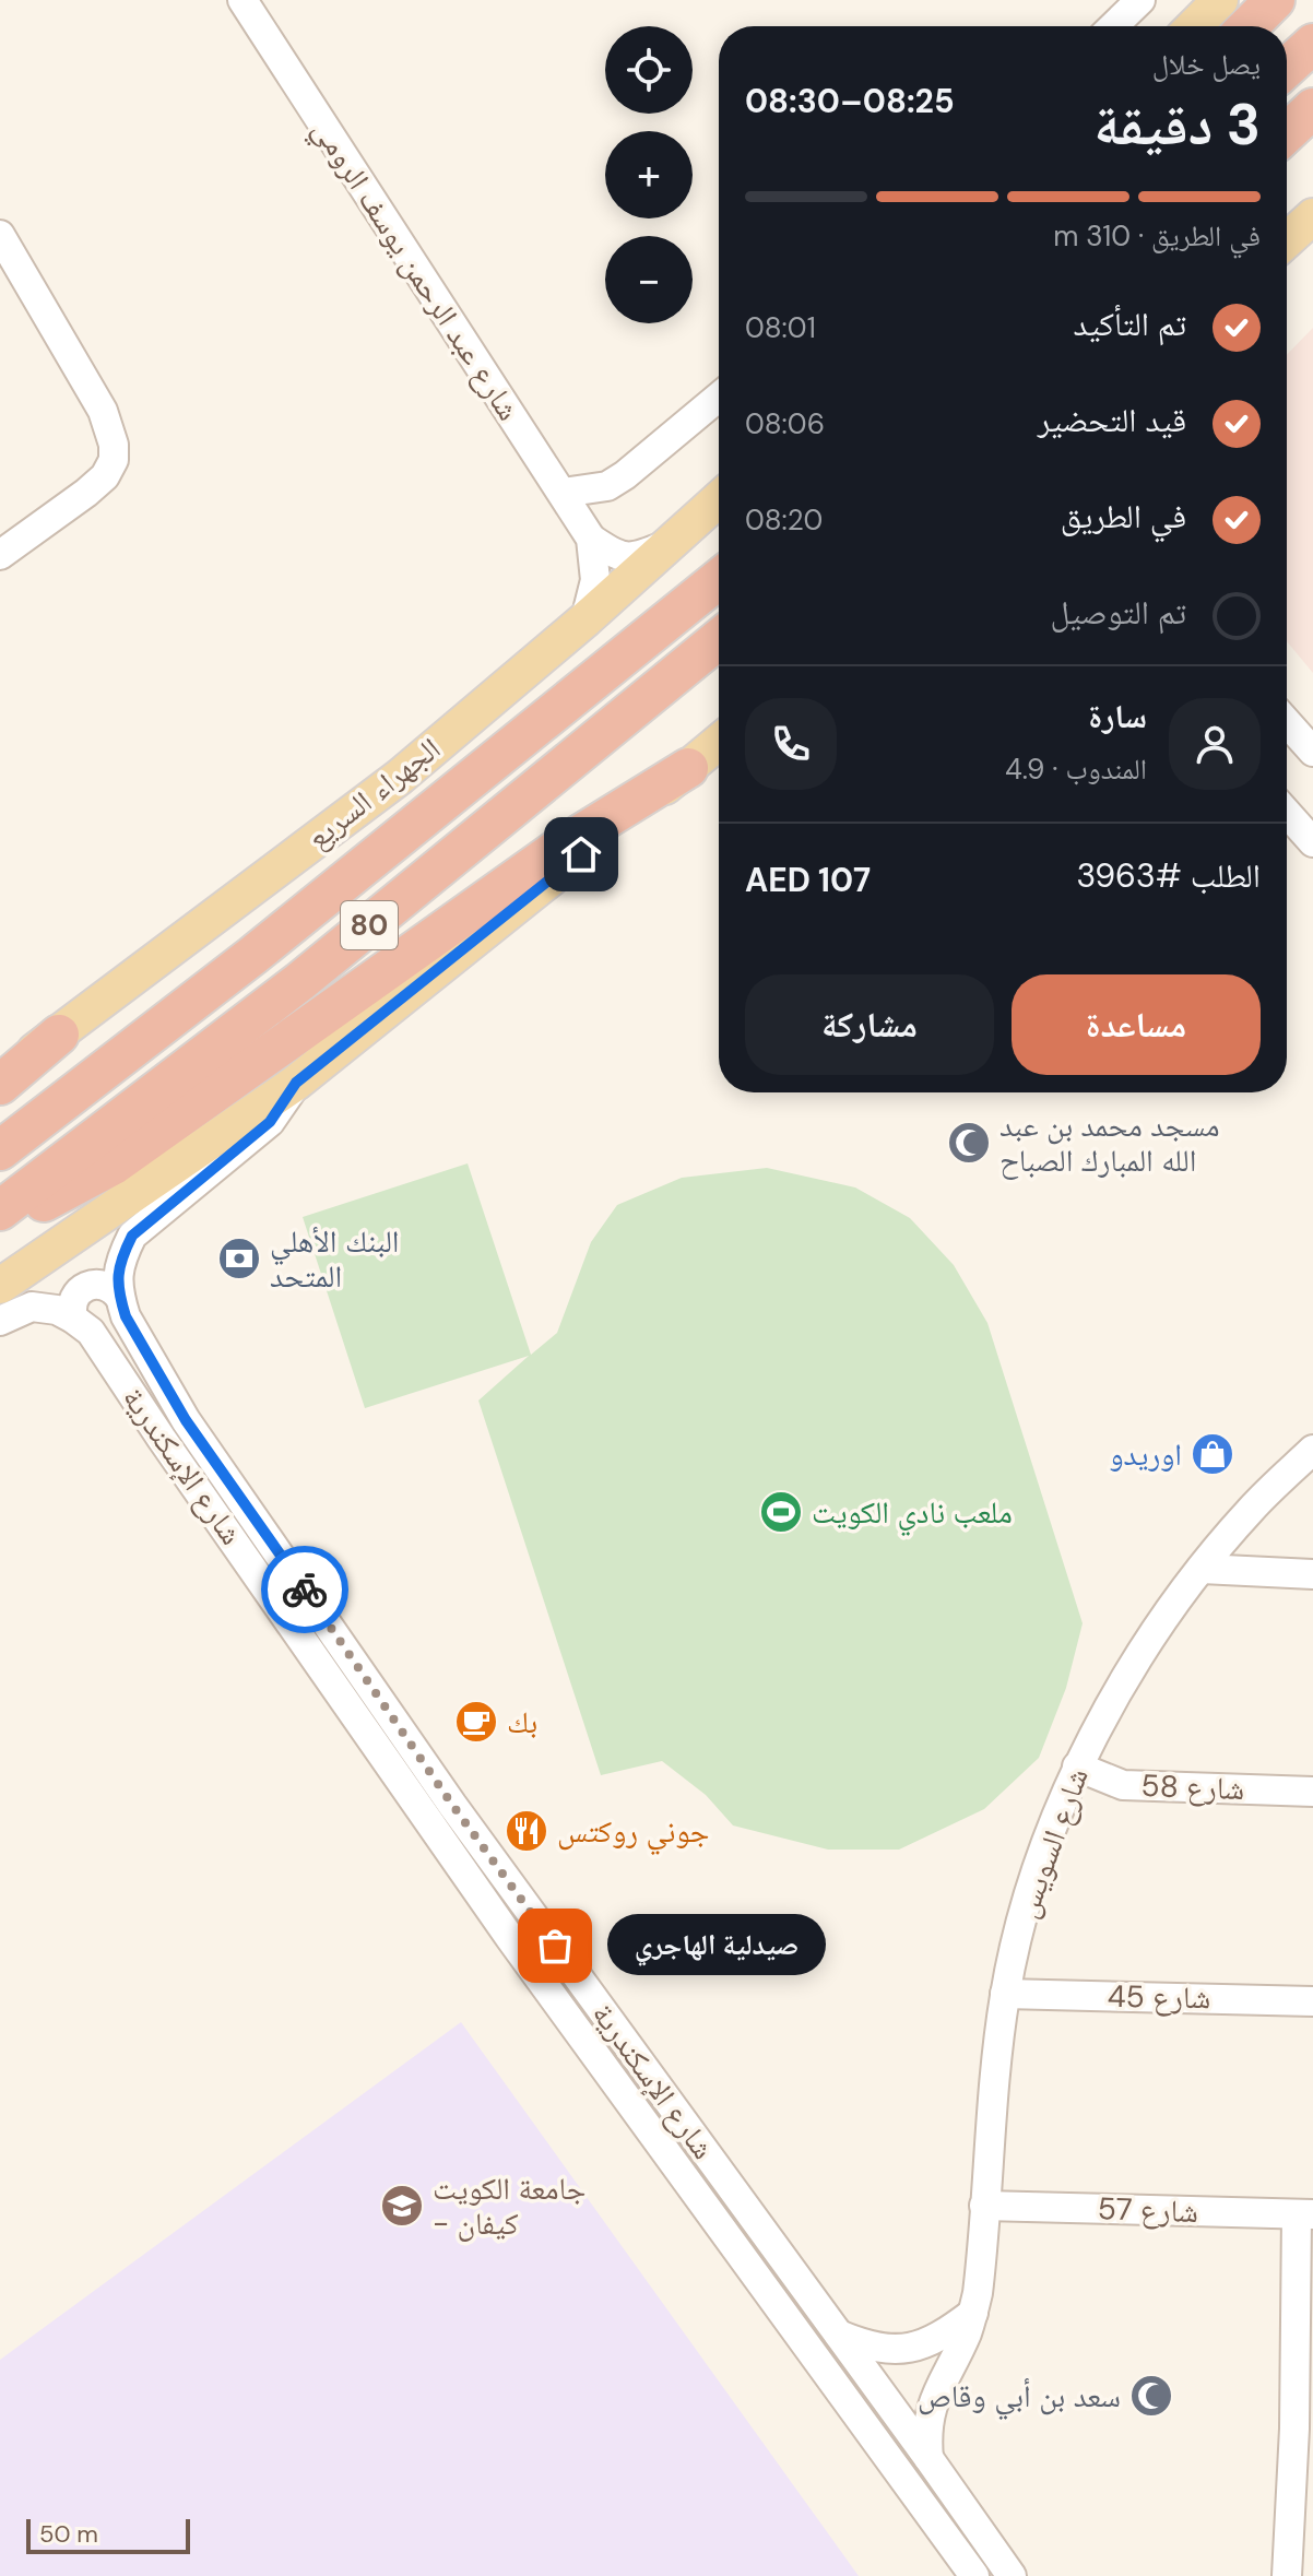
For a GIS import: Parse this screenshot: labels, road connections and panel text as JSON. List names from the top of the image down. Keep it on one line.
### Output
{"streets":{"highway":["الجهراء السريع","80"],"street":["شارع عبد الرحمن يوسف الرومي","شارع الإسكندرية","شارع 58","شارع السويس","شارع 45","شارع 57"]},"crossings":[["شارع عبد الرحمن يوسف الرومي","الجهراء السريع"],["شارع الإسكندرية","شارع السويس"],["شارع 58","شارع السويس"],["شارع السويس","شارع 45"],["شارع السويس","شارع 57"]],"places":{"mosque":["مسجد محمد بن عبد الله المبارك الصباح","سعد بن أبي وقاص"],"bank":["البنك الأهلي المتحد"],"shop":["اوريدو"],"sports":["ملعب نادي الكويت"],"cafe":["بك"],"restaurant":["جوني روكتس"],"other":["صيدلية الهاجري"],"school or university":["جامعة الكويت - كيفان"]},"scale_bar":"50 m","page":{"map_buttons":["+","−"],"heading":["3 دقيقة","يصل خلال","08:25–08:30"],"panel":["سارة","المندوب · 4.9","الطلب #3963","AED 107"],"bar":"في الطريق · 310 m","list":[["تم التأكيد","08:01"],["قيد التحضير","08:06"],["في الطريق","08:20"],"تم التوصيل"],"buttons":["مساعدة","مشاركة"],"bubble":"صيدلية الهاجري","scale":"50 m"}}
